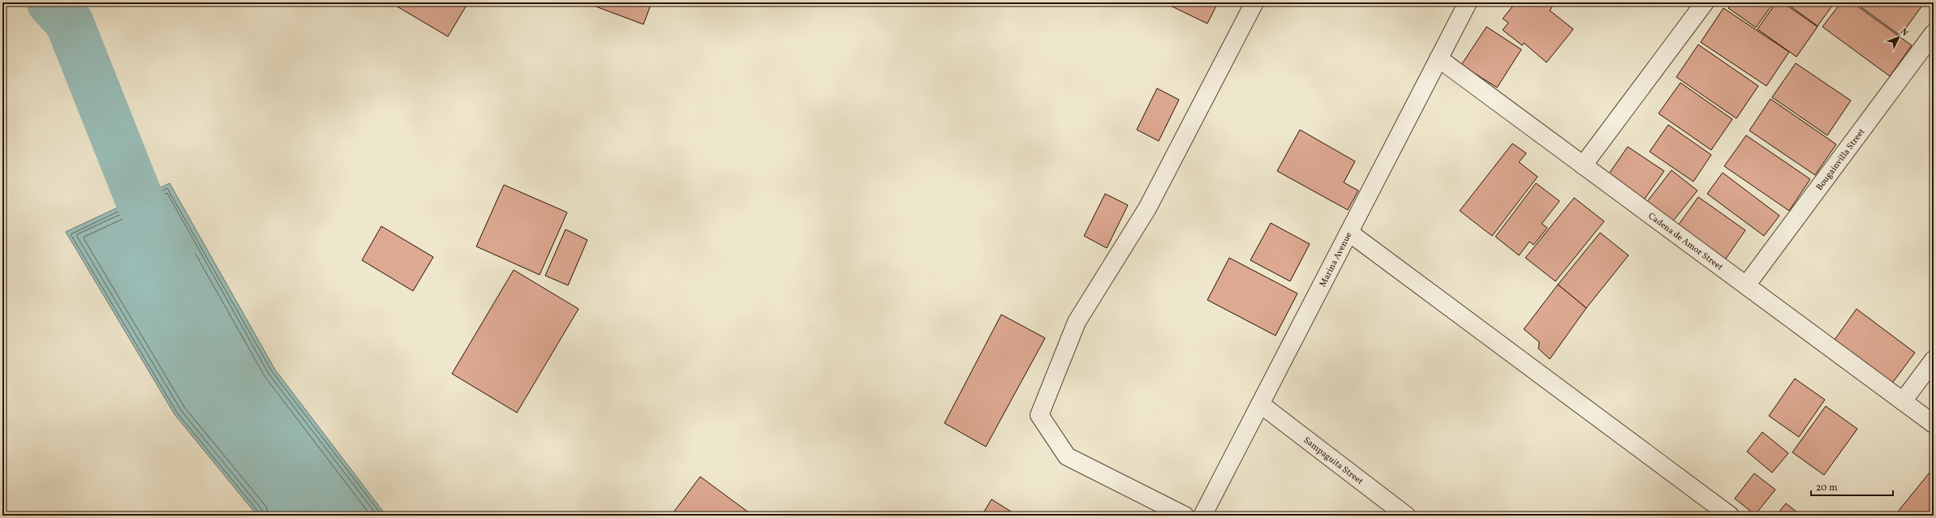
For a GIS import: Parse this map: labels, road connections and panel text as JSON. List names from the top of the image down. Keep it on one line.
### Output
{"streets":{"street":["Bougainvilla Street","Cadena de Amor Street","Marina Avenue","Sampaguita Street"]},"crossings":[["Bougainvilla Street","Cadena de Amor Street"],["Cadena de Amor Street","Marina Avenue"],["Marina Avenue","Sampaguita Street"]],"scale_bar":"20 m","north":"top right"}
